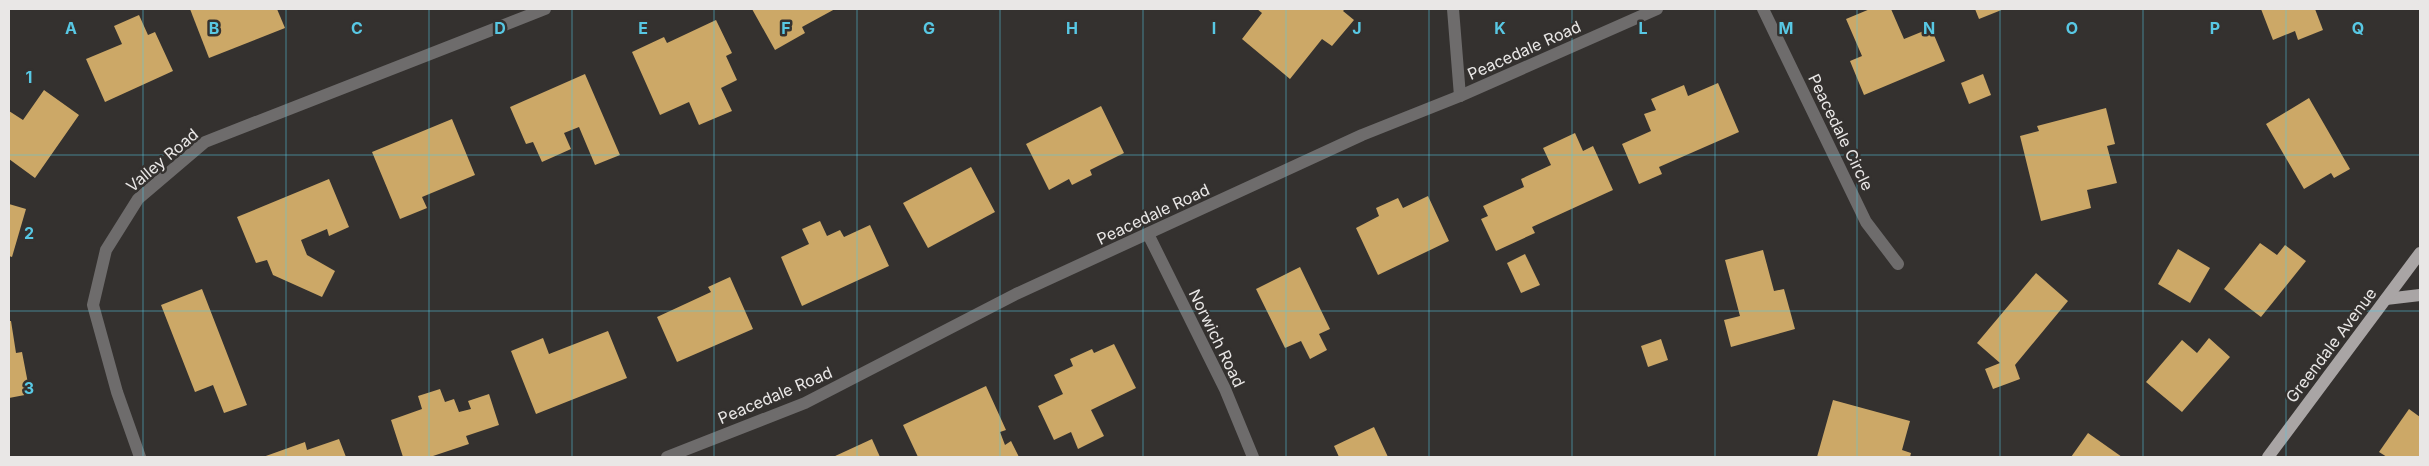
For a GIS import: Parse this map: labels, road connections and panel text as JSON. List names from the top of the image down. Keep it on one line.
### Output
{"streets":{"main road":["Greendale Avenue"],"street":["Peacedale Road","Peacedale Circle","Valley Road","Norwich Road"]},"crossings":[["Peacedale Road","Norwich Road"]],"grid":{"columns":["A","B","C","D","E","F","G","H","I","J","K","L","M","N","O","P","Q"],"rows":["1","2","3"]}}
